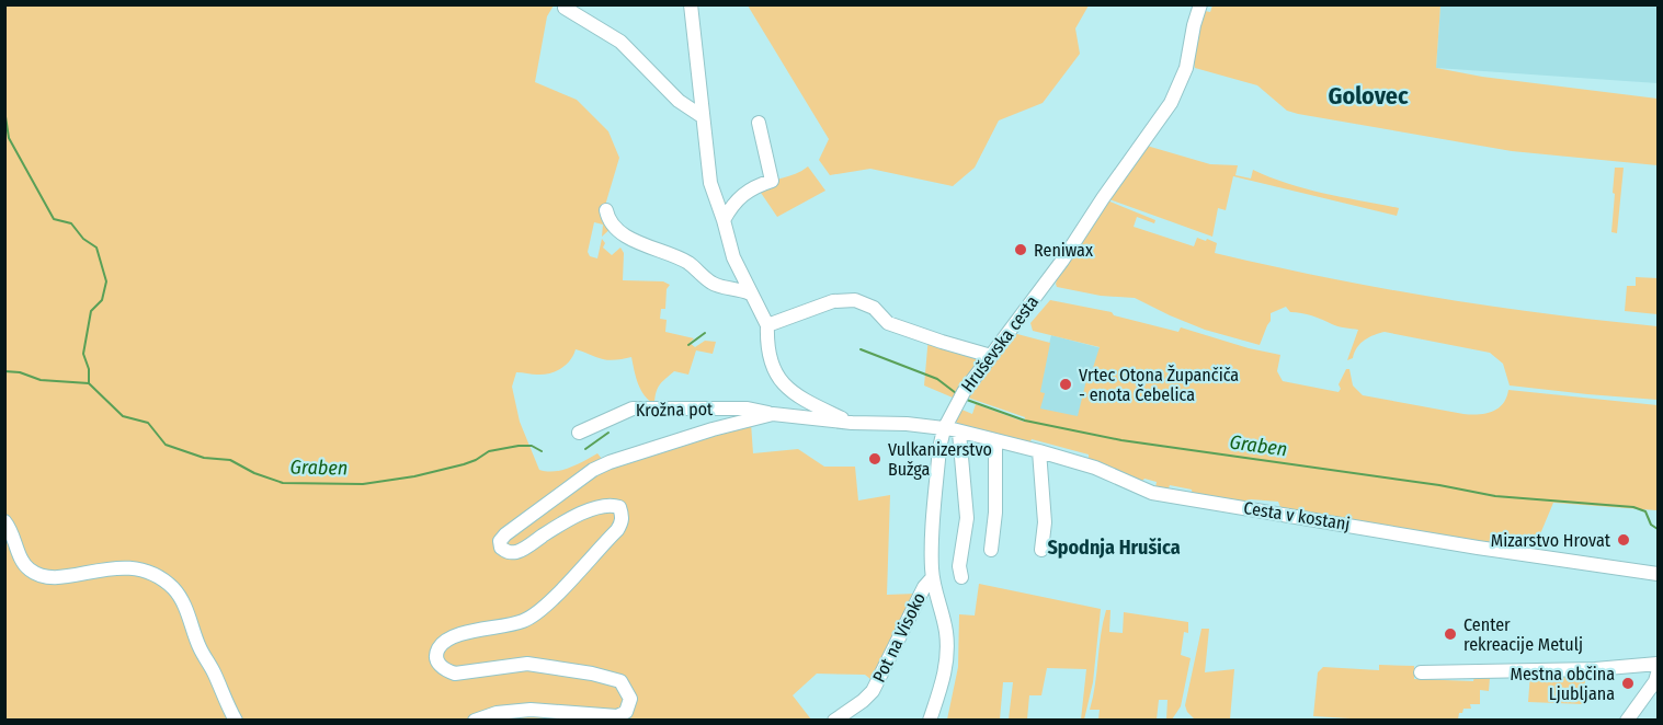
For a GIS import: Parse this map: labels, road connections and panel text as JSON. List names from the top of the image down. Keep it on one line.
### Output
{"streets":{"street":["Hruševska cesta","Krožna pot","Cesta v kostanj","Pot na Visoko"]},"crossings":[["Hruševska cesta","Krožna pot"],["Hruševska cesta","Cesta v kostanj"],["Hruševska cesta","Pot na Visoko"],["Krožna pot","Cesta v kostanj"]],"districts":["Golovec","Spodnja Hrušica"],"water":["Graben"],"places":["Reniwax","Vrtec Otona Župančiča - enota Čebelica","Vulkanizerstvo Bužga","Mizarstvo Hrovat","Center rekreacije Metulj","Mestna občina Ljubljana"]}
